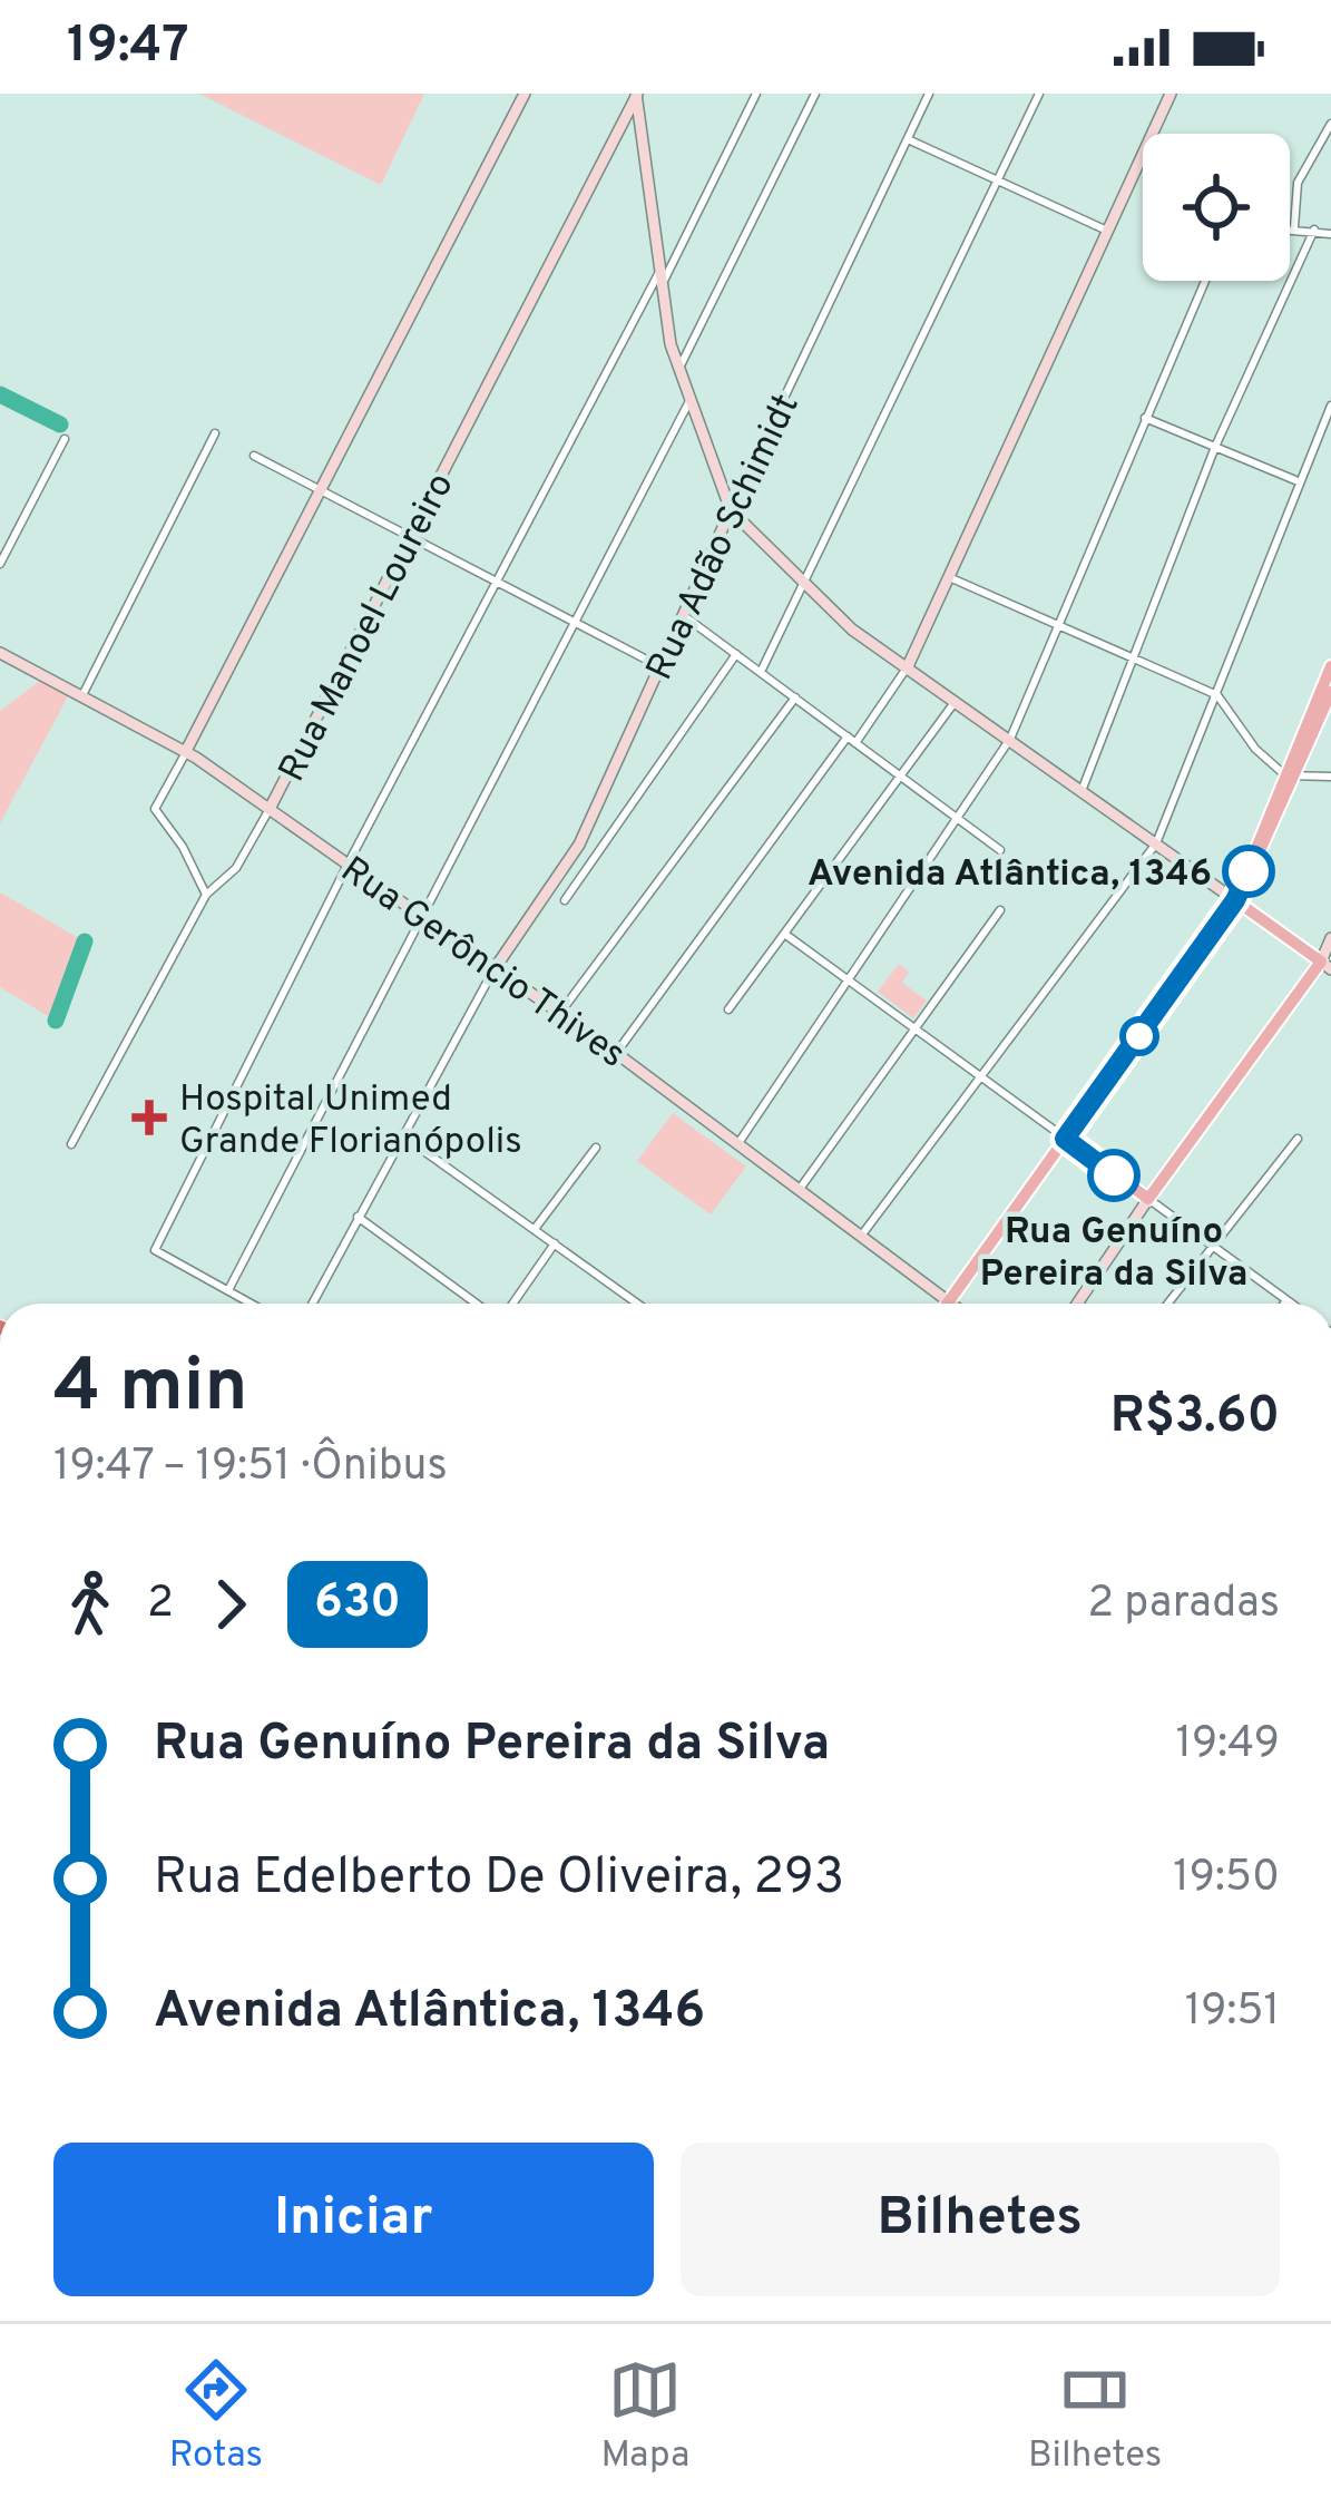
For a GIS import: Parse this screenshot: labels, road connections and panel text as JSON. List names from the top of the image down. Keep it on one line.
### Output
{"streets":{"street":["Rua Adão Schimidt","Rua Manoel Loureiro","Rua Gerôncio Thives"]},"crossings":[["Rua Adão Schimidt","Rua Gerôncio Thives"],["Rua Manoel Loureiro","Rua Gerôncio Thives"]],"places":{"other":["Avenida Atlântica, 1346","Rua Genuíno Pereira da Silva"],"health":["Hospital Unimed Grande Florianópolis"]},"lines":["bus line 630"],"page":{"status":"19:47","heading":["4 min","19:47 – 19:51 · Ônibus","R$3.60"],"legs":["2","630","2 paradas"],"list":[{"name":"Rua Genuíno Pereira da Silva","value":"19:49"},{"name":"Rua Edelberto De Oliveira, 293","value":"19:50"},{"name":"Avenida Atlântica, 1346","value":"19:51"}],"buttons":["Iniciar","Bilhetes"],"tabs":["Rotas","Mapa","Bilhetes"]}}
